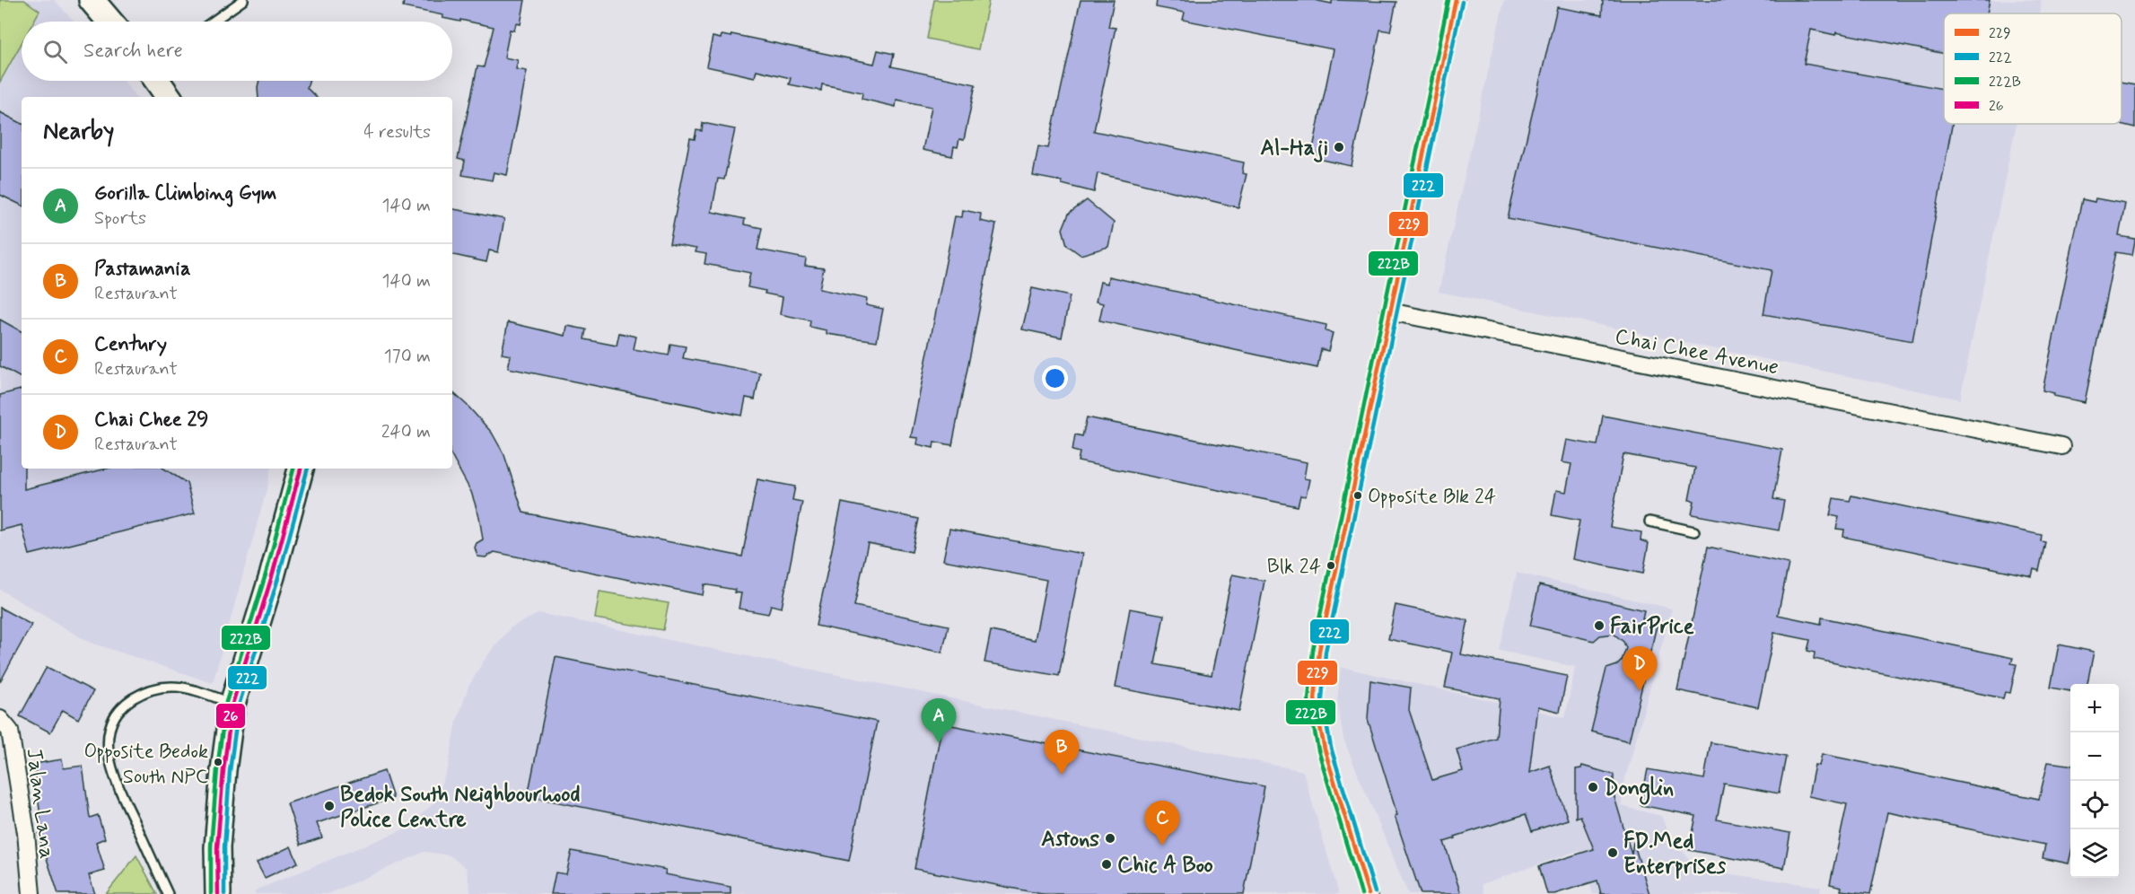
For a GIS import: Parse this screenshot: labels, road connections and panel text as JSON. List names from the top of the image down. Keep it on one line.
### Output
{"streets":{"street":["Chai Chee Avenue","Jalan Lana"]},"places":["Al-Haji","Opposite Blk 24","Blk 24","FairPrice","Opposite Bedok South NPC","Donglin","Bedok South Neighbourhood Police Centre","Astons","FD.Med Enterprises","Chic A Boo"],"lines":["transit line 229","transit line 222B","transit line 222","transit line 26"],"legend":["229","222","222B","26"],"page":{"search":"Search here","heading":["Nearby","4 results"],"list":[{"mark":"A","name":"Gorilla Climbing Gym","note":"Sports","value":"140 m"},{"mark":"B","name":"Pastamania","note":"Restaurant","value":"140 m"},{"mark":"C","name":"Century","note":"Restaurant","value":"170 m"},{"mark":"D","name":"Chai Chee 29","note":"Restaurant","value":"240 m"}],"pins":["D","A","B","C"],"map_buttons":["+","−"]}}
